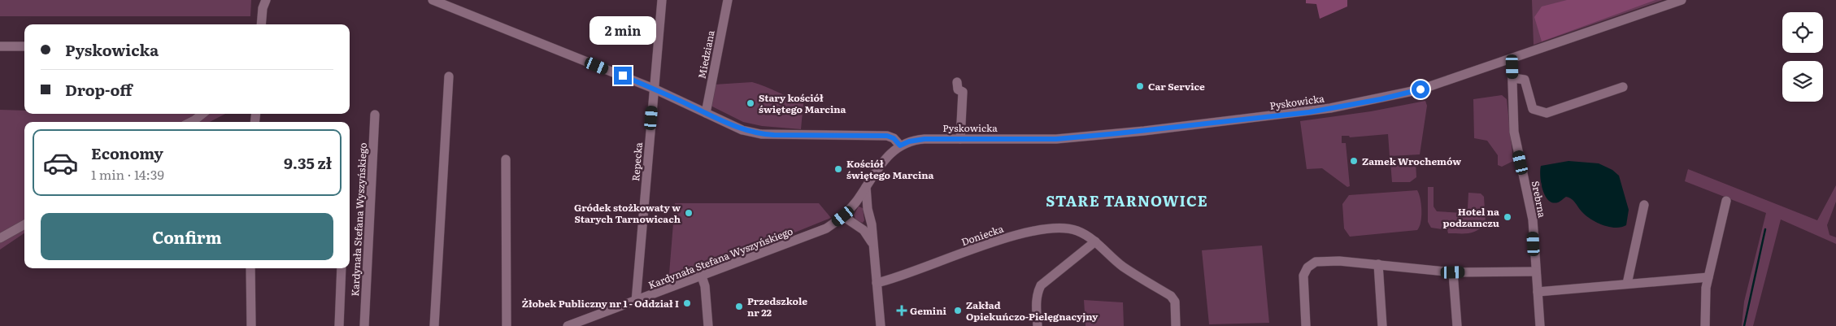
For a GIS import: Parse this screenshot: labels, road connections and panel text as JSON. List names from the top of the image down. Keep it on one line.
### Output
{"streets":{"street":["Miedziana","Pyskowicka","Repecka","Srebrna","Kardynała Stefana Wyszyńskiego","Doniecka"]},"crossings":[["Pyskowicka","Srebrna"],["Pyskowicka","Kardynała Stefana Wyszyńskiego"],["Repecka","Kardynała Stefana Wyszyńskiego"]],"districts":["STARE TARNOWICE"],"places":{"other":["Car Service","Stary kościół świętego Marcina","Zamek Wrochemów","Kościół świętego Marcina","Gródek stożkowaty w Starych Tarnowicach","Hotel na podzamczu","Żłobek Publiczny nr 1 - Oddział I","Przedszkole nr 22","Zakład Opiekuńczo-Pielęgnacyjny"],"health":["Gemini"]},"page":{"bubble":"2 min","banner":["Pyskowicka","Drop-off"],"list":[{"name":"Economy","note":"1 min · 14:39","value":"9.35 zł"}],"buttons":"Confirm"}}
